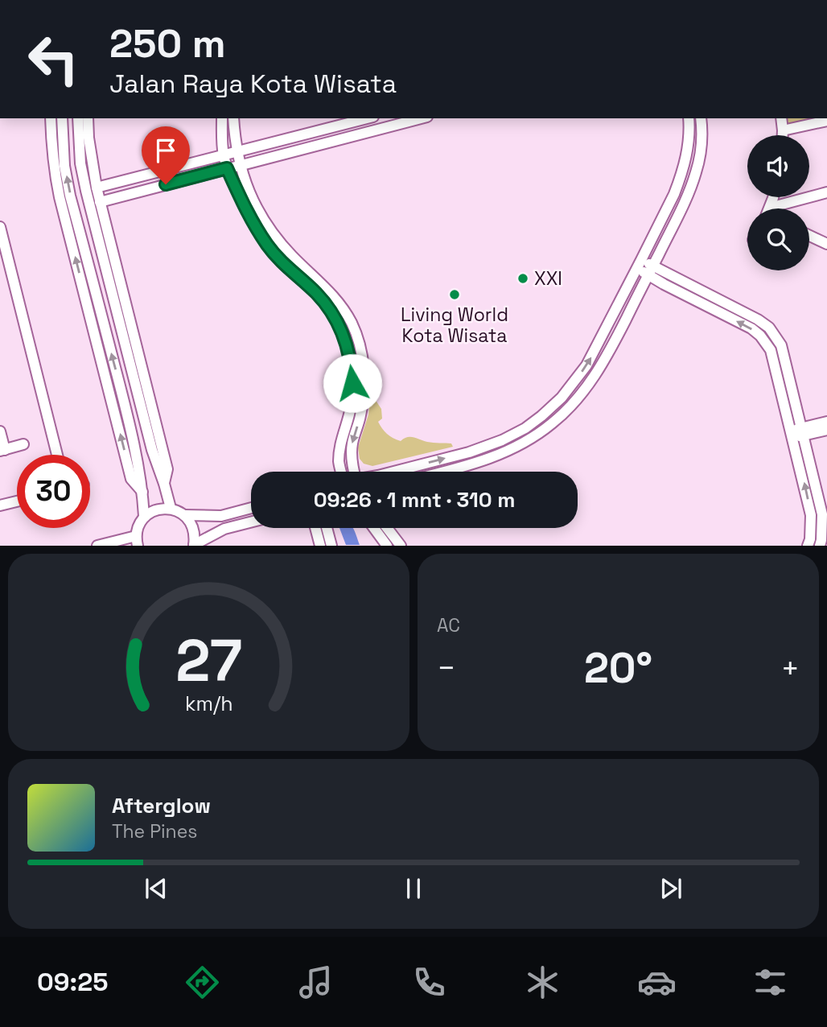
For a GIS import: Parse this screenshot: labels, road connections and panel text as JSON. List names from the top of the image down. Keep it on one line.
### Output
{"places":["XXI","Living World Kota Wisata"],"page":{"turn":["250 m","Jalan Raya Kota Wisata"],"limit":"30","trip":"09:26 · 1 mnt · 310 m","tile":"AC","heat":["−","20°","+"],"song":["Afterglow","The Pines"],"tabs":"09:25","gauge":["27","km/h"]}}
